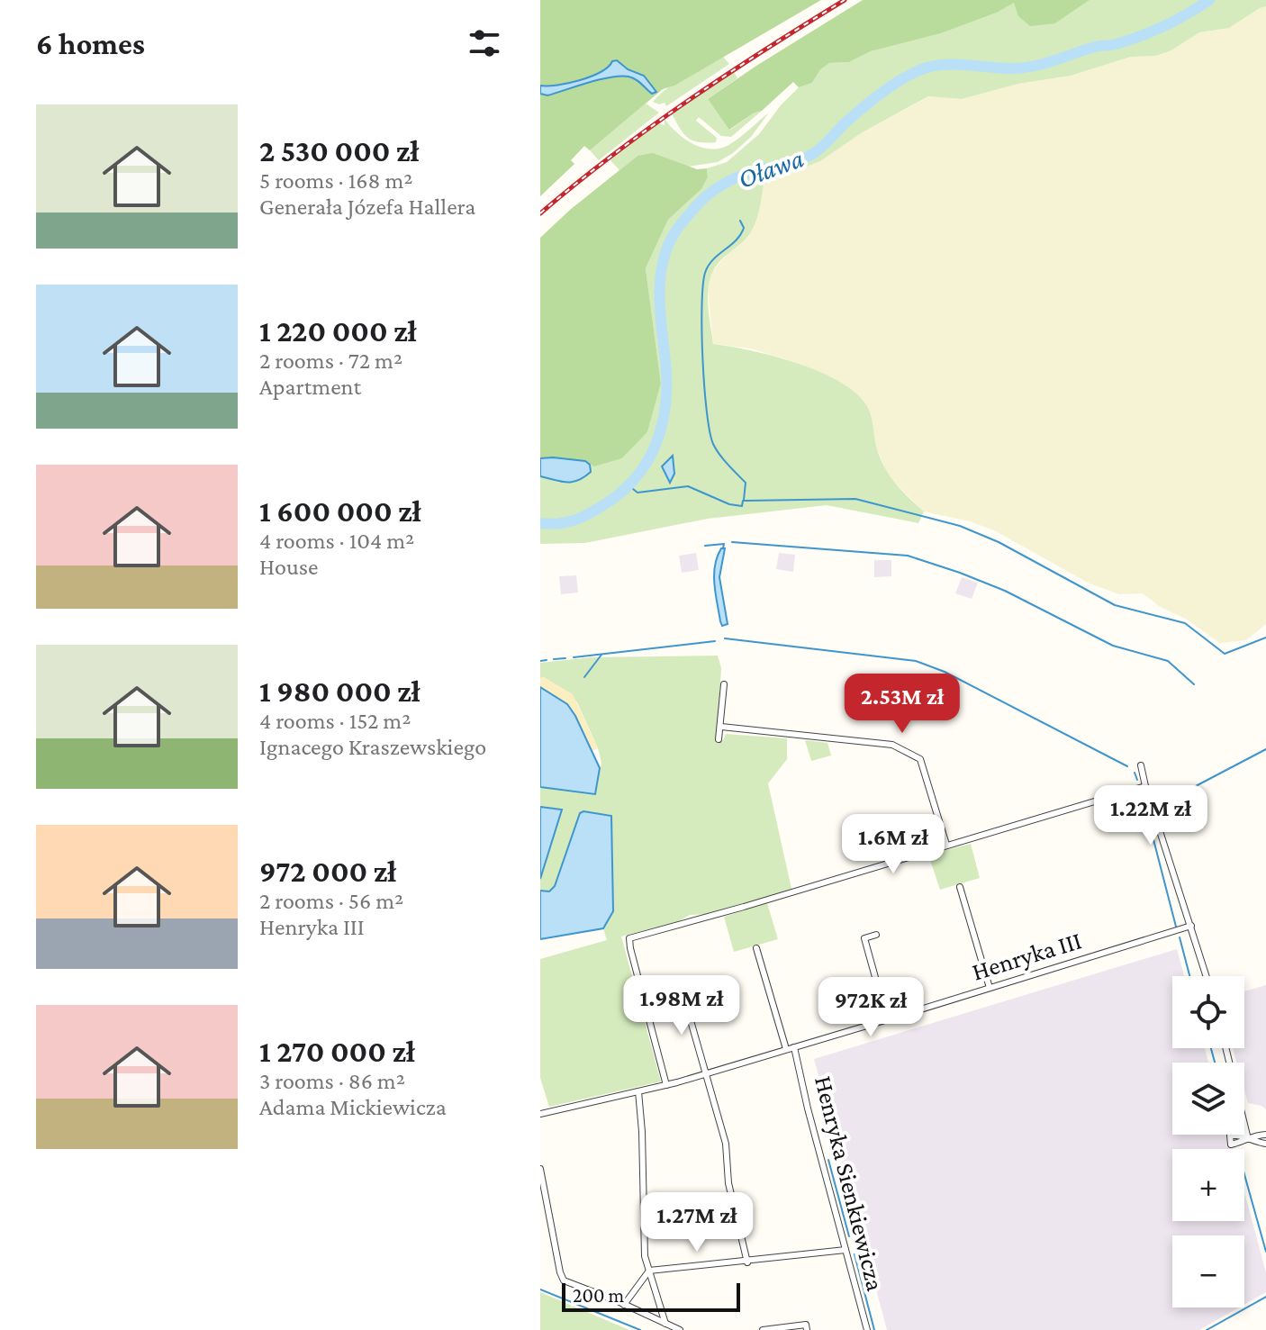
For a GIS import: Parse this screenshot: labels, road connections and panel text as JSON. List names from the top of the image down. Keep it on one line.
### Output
{"streets":{"street":["Henryka III","Henryka Sienkiewicza"]},"crossings":[["Henryka III","Henryka Sienkiewicza"]],"water":["Oława"],"scale_bar":"200 m","page":{"heading":"6 homes","list":[{"name":"2 530 000 zł","note":"5 rooms · 168 m² · Generała Józefa Hallera"},{"name":"1 220 000 zł","note":"2 rooms · 72 m² · Apartment"},{"name":"1 600 000 zł","note":"4 rooms · 104 m² · House"},{"name":"1 980 000 zł","note":"4 rooms · 152 m² · Ignacego Kraszewskiego"},{"name":"972 000 zł","note":"2 rooms · 56 m² · Henryka III"},{"name":"1 270 000 zł","note":"3 rooms · 86 m² · Adama Mickiewicza"}],"price":["2.53M zł","1.22M zł","1.6M zł","1.98M zł","972K zł","1.27M zł"],"map_buttons":["+","−"],"scale":"200 m"}}
